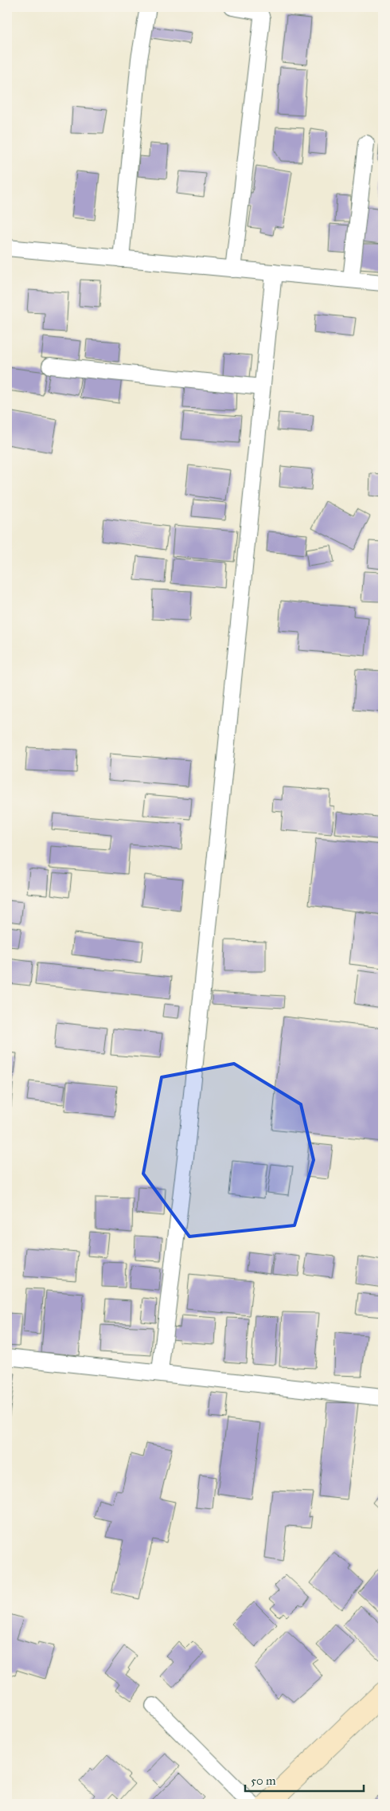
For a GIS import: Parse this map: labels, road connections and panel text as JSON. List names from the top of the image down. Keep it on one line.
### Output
{"scale_bar":"50 m"}
